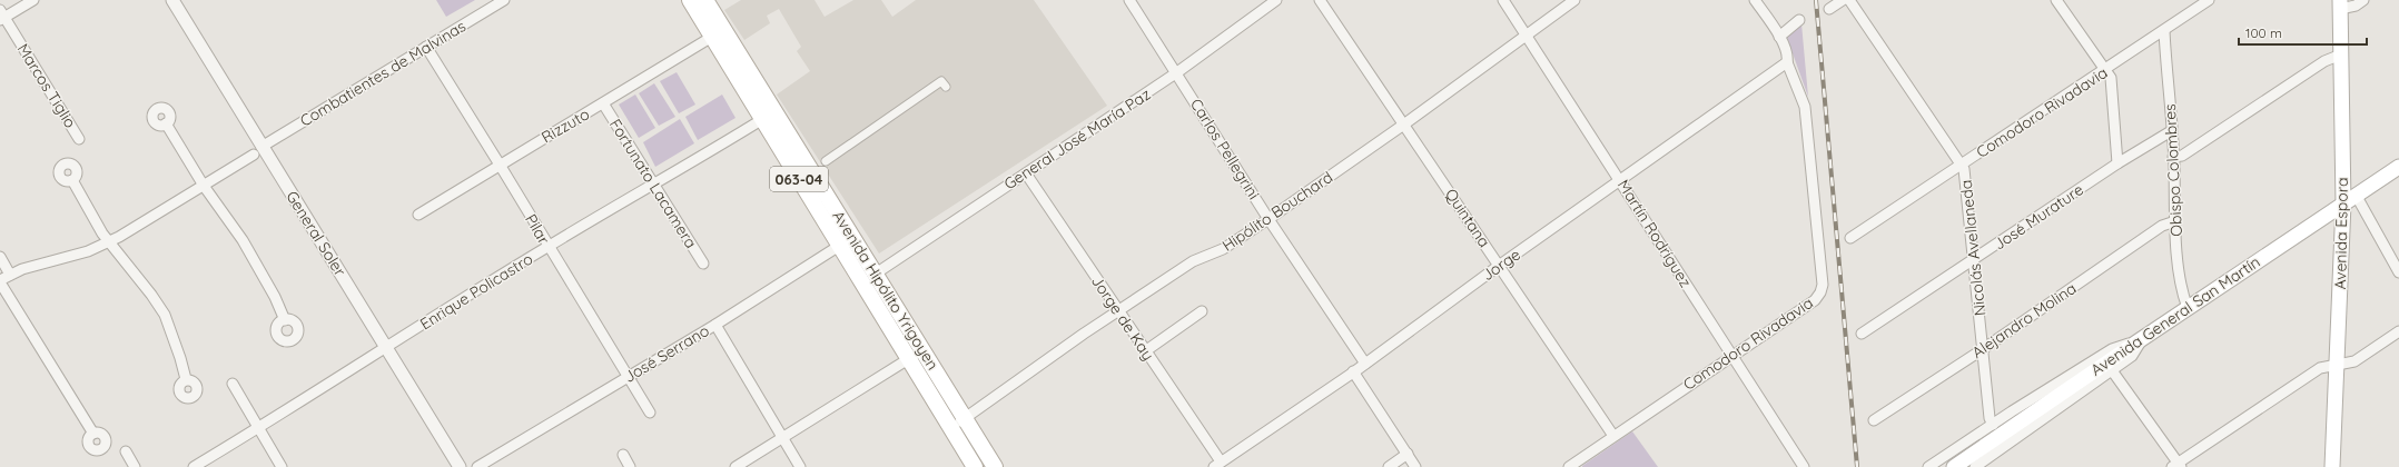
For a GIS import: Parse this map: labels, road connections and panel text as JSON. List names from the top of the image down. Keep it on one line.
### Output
{"streets":{"main road":["063-04","Avenida Espora","Avenida Hipólito Yrigoyen","Avenida General San Martín"],"street":["Combatientes de Malvinas","Marcos Tiglio","Comodoro Rivadavia","Rizzuto","General José María Paz","Carlos Pellegrini","Obispo Colombres","Fortunato Lacamera","Hipólito Bouchard","José Murature","Quintana","Pilar","General Soler","Martín Rodríguez","Nicolás Avellaneda","Jorge","Enrique Policastro","Jorge de Kay","Alejandro Molina","José Serrano"]},"crossings":[["Combatientes de Malvinas","Pilar"],["Combatientes de Malvinas","General Soler"],["Comodoro Rivadavia","Obispo Colombres"],["Comodoro Rivadavia","Quintana"],["Comodoro Rivadavia","Martín Rodríguez"],["Comodoro Rivadavia","Nicolás Avellaneda"],["Comodoro Rivadavia","Jorge"],["Rizzuto","Fortunato Lacamera"],["Rizzuto","Pilar"],["Rizzuto","Avenida Hipólito Yrigoyen"],["General José María Paz","Carlos Pellegrini"],["General José María Paz","Avenida Hipólito Yrigoyen"],["General José María Paz","Jorge de Kay"],["Carlos Pellegrini","Hipólito Bouchard"],["Carlos Pellegrini","Jorge"],["Obispo Colombres","José Murature"],["Obispo Colombres","Avenida General San Martín"],["Obispo Colombres","Alejandro Molina"],["Fortunato Lacamera","Enrique Policastro"],["Hipólito Bouchard","Quintana"],["Hipólito Bouchard","Martín Rodríguez"],["Hipólito Bouchard","Avenida Hipólito Yrigoyen"],["Hipólito Bouchard","Jorge de Kay"],["José Murature","Nicolás Avellaneda"],["Quintana","Jorge"],["Pilar","Enrique Policastro"],["Pilar","José Serrano"],["General Soler","Enrique Policastro"],["Martín Rodríguez","Jorge"],["Avenida Espora","Avenida General San Martín"],["Nicolás Avellaneda","Alejandro Molina"],["Jorge","Jorge de Kay"],["Avenida Hipólito Yrigoyen","Enrique Policastro"],["Avenida Hipólito Yrigoyen","José Serrano"]],"scale_bar":"100 m"}
